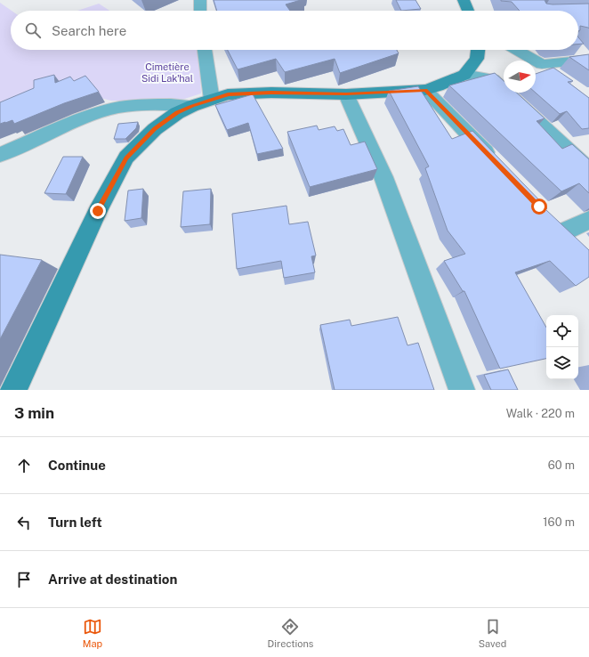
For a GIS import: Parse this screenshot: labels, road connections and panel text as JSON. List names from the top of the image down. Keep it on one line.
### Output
{"parks":["Cimetière Sidi Lak'hal"],"north":"right","page":{"search":"Search here","heading":["3 min","Walk · 220 m"],"list":[["Continue","60 m"],["Turn left","160 m"],"Arrive at destination"],"nav":["Map","Directions","Saved"]}}
